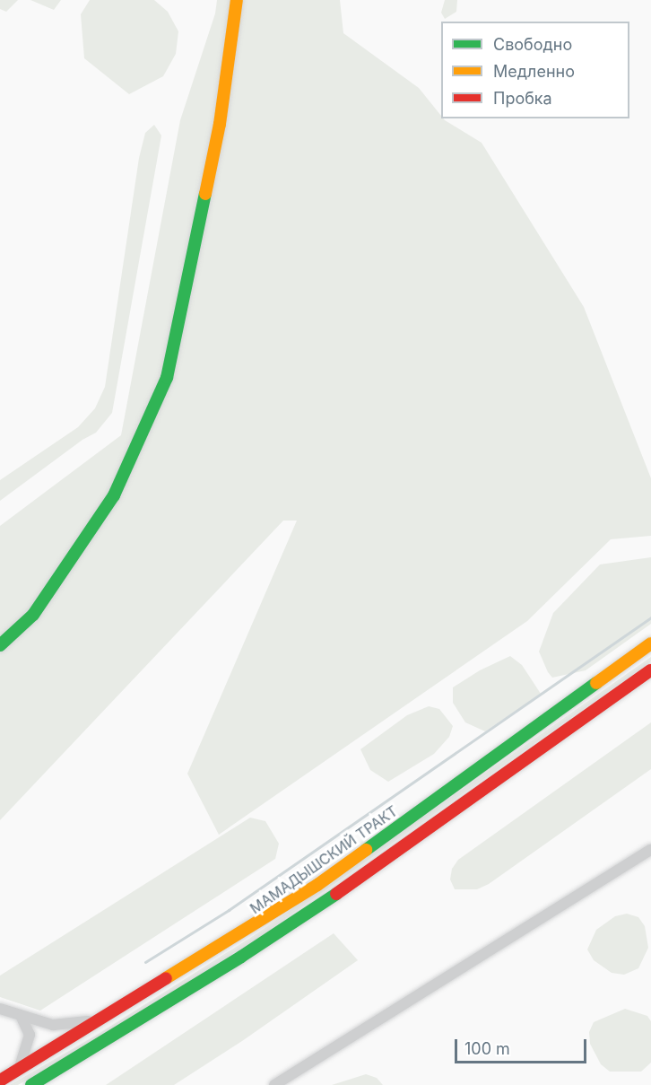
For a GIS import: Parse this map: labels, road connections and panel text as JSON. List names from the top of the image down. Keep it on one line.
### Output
{"streets":{"main road":["МАМАДЫШСКИЙ ТРАКТ"]},"legend":["Свободно","Медленно","Пробка"],"scale_bar":"100 m"}
